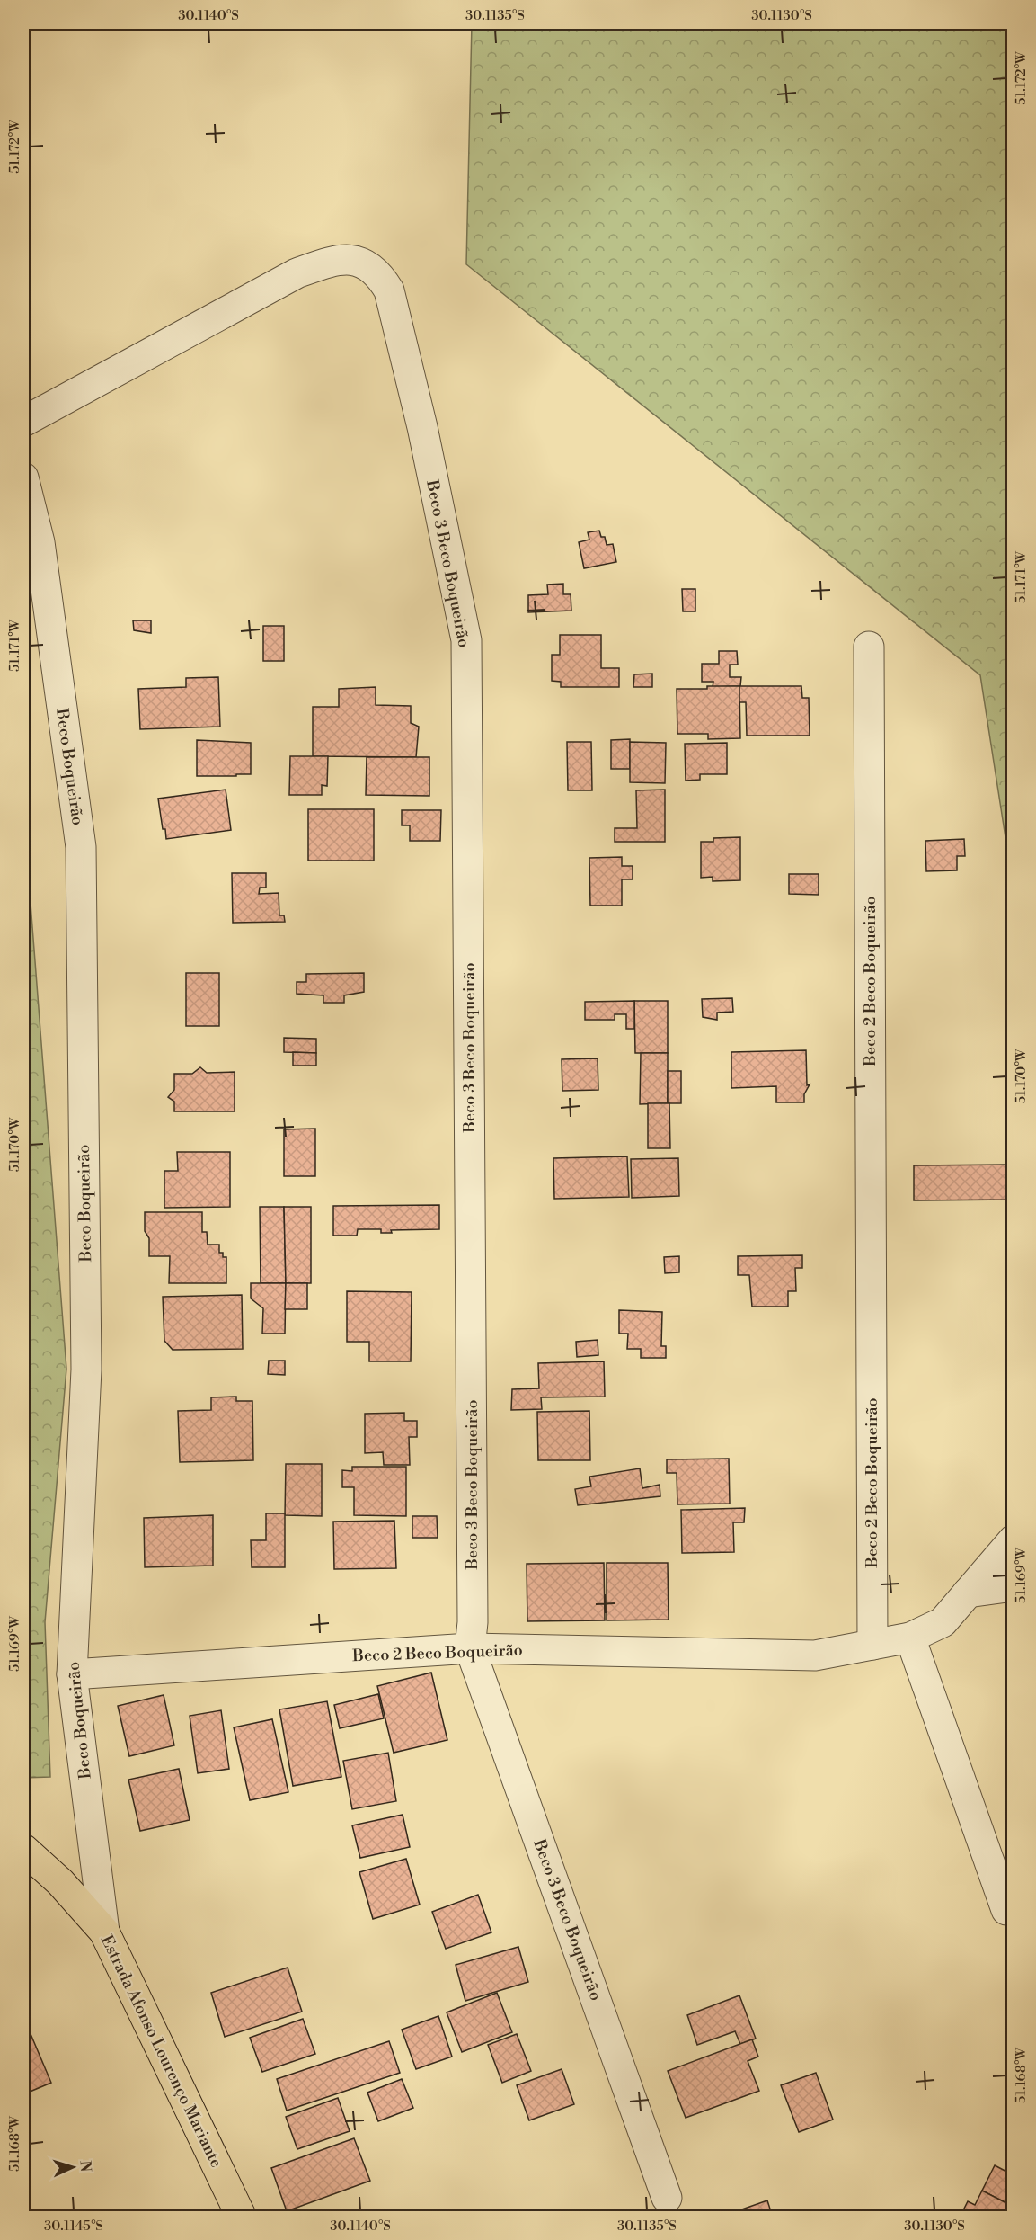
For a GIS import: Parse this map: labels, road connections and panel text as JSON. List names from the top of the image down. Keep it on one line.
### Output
{"streets":{"main road":["Estrada Afonso Lourenço Mariante"],"street":["Beco 3 Beco Boqueirão","Beco Boqueirão","Beco 2 Beco Boqueirão"]},"crossings":[["Beco 3 Beco Boqueirão","Beco 2 Beco Boqueirão"],["Beco Boqueirão","Beco 2 Beco Boqueirão"],["Beco Boqueirão","Estrada Afonso Lourenço Mariante"]],"north":"right","coordinates":["30.1140°S","30.1135°S","30.1130°S","51.172°W","51.171°W","51.170°W","51.169°W","51.168°W","30.1145°S"]}
